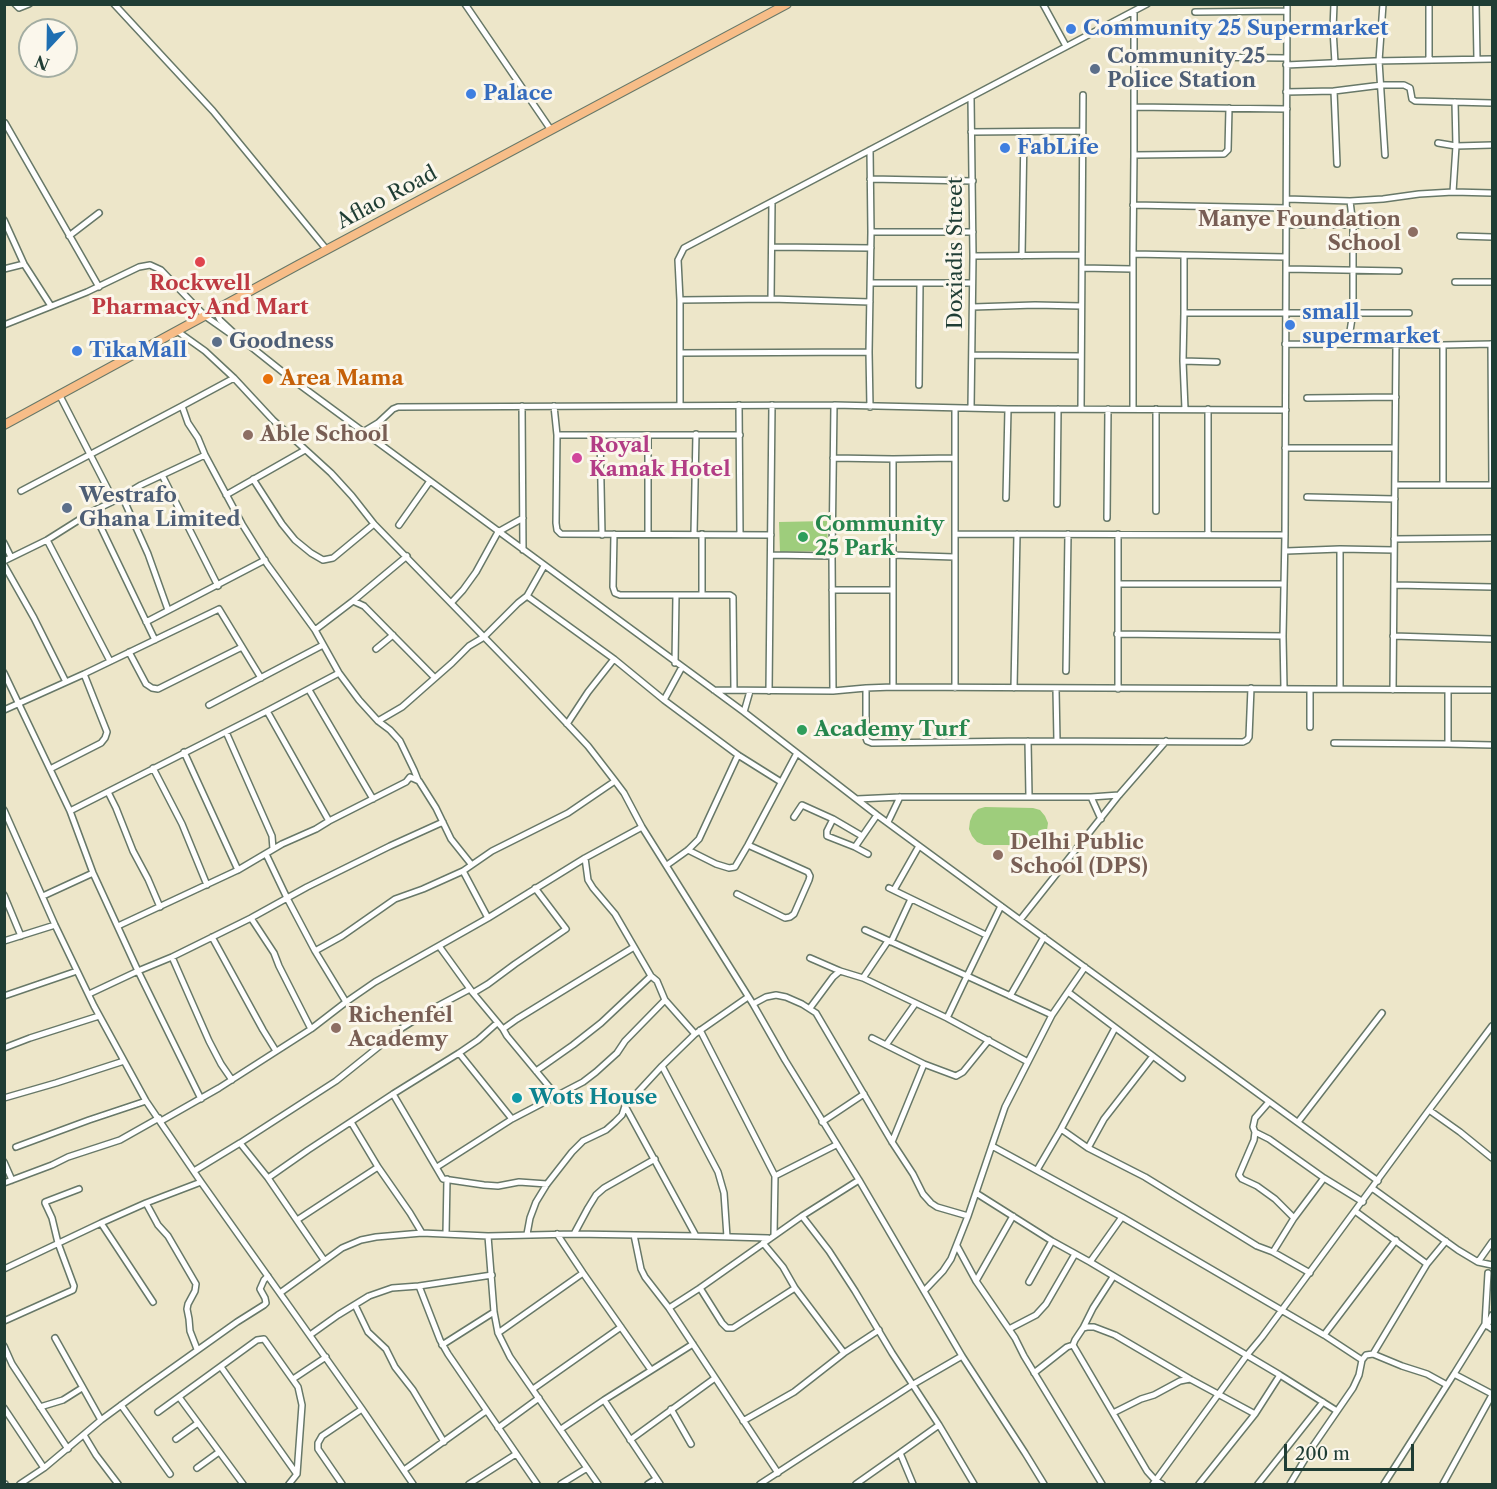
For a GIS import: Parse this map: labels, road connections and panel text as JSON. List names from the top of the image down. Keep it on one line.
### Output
{"streets":{"highway":["Aflao Road"],"street":["Doxiadis Street"]},"places":["Community 25 Supermarket","Community 25 Police Station","Palace","FabLife","Manye Foundation School","Rockwell Pharmacy And Mart","small supermarket","Goodness","TikaMall","Area Mama","Able School","Royal Kamak Hotel","Westrafo Ghana Limited","Community 25 Park","Academy Turf","Delhi Public School (DPS)","Richenfel Academy","Wots House"],"scale_bar":"200 m","north":"bottom"}
